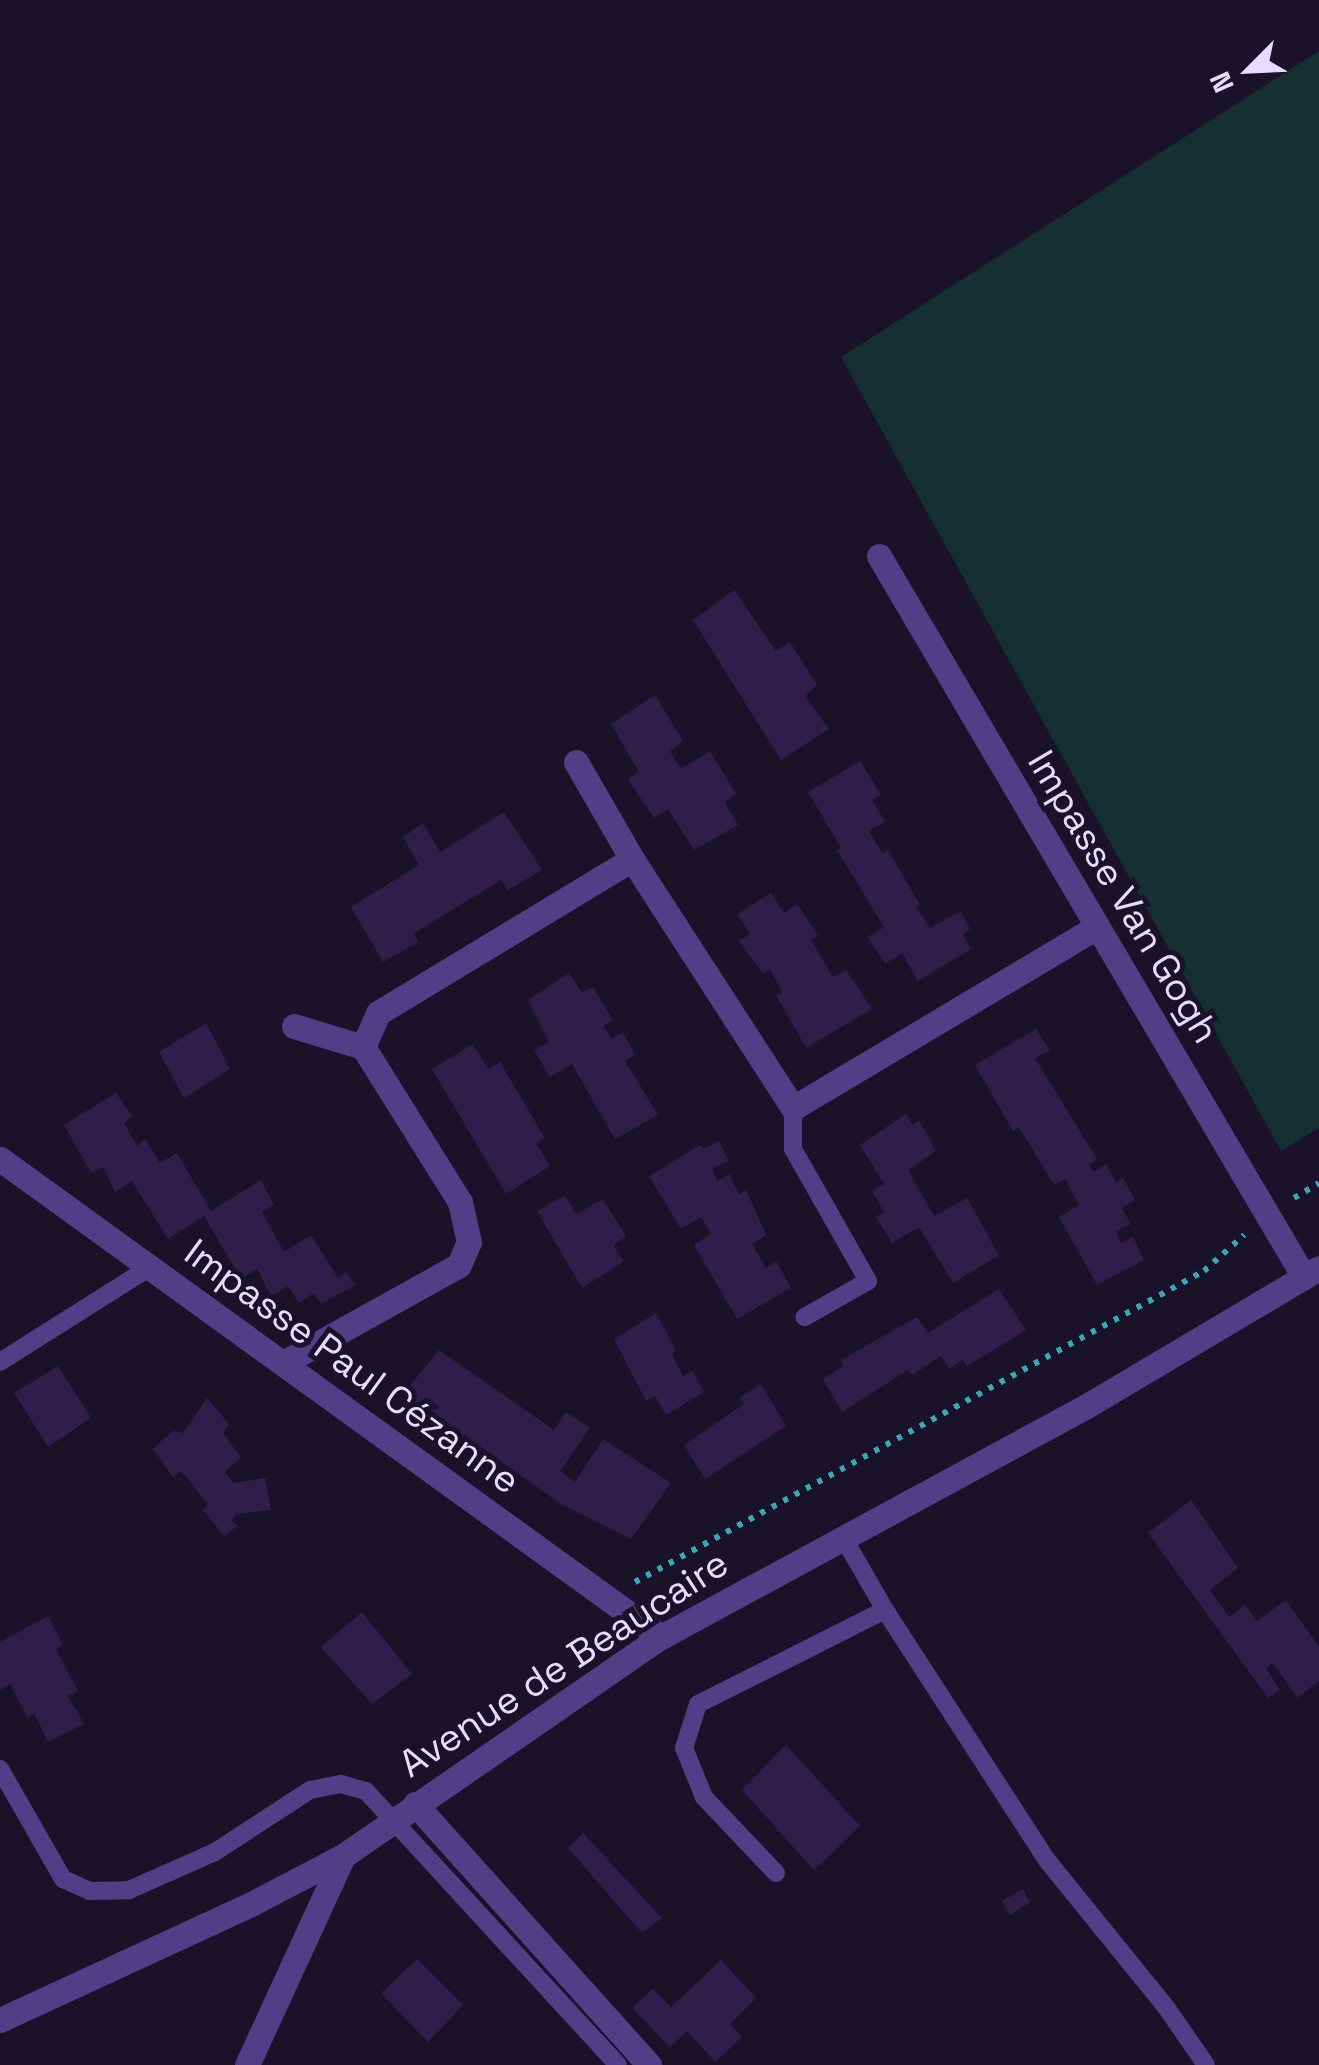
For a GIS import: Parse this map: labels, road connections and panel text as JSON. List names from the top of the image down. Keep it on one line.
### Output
{"streets":{"street":["Impasse Van Gogh","Impasse Paul Cézanne","Avenue de Beaucaire"]},"crossings":[["Impasse Van Gogh","Avenue de Beaucaire"],["Impasse Paul Cézanne","Avenue de Beaucaire"]],"north":"bottom left"}
